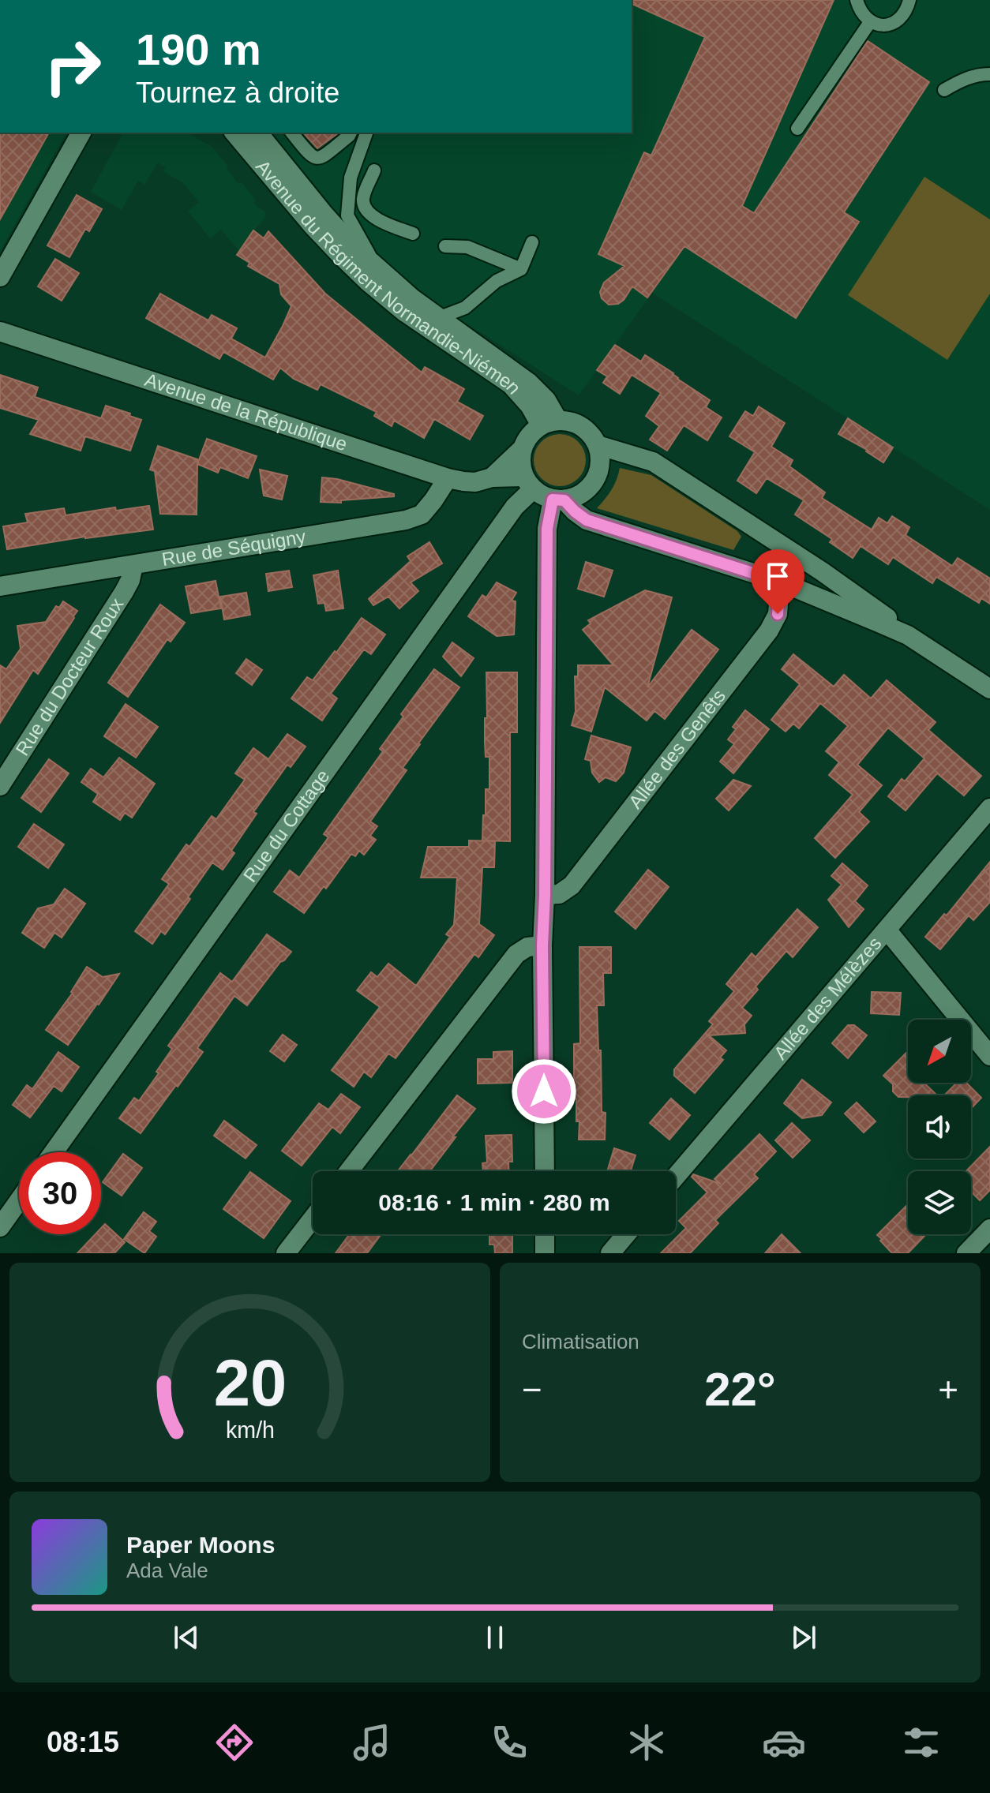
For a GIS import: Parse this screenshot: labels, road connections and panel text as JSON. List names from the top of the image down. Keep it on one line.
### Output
{"streets":{"street":["Avenue du Régiment Normandie-Niémen","Avenue de la République","Rue de Séquigny","Rue du Docteur Roux","Allée des Genêts","Rue du Cottage","Allée des Mélèzes"]},"crossings":[["Avenue du Régiment Normandie-Niémen","Avenue de la République"],["Avenue du Régiment Normandie-Niémen","Rue du Cottage"],["Avenue de la République","Rue de Séquigny"],["Avenue de la République","Rue du Cottage"],["Rue de Séquigny","Rue du Docteur Roux"]],"north":"bottom left","page":{"turn":["190 m","Tournez à droite"],"limit":"30","trip":"08:16 · 1 min · 280 m","tile":"Climatisation","heat":["−","22°","+"],"song":["Paper Moons","Ada Vale"],"tabs":"08:15","gauge":["20","km/h"]}}
